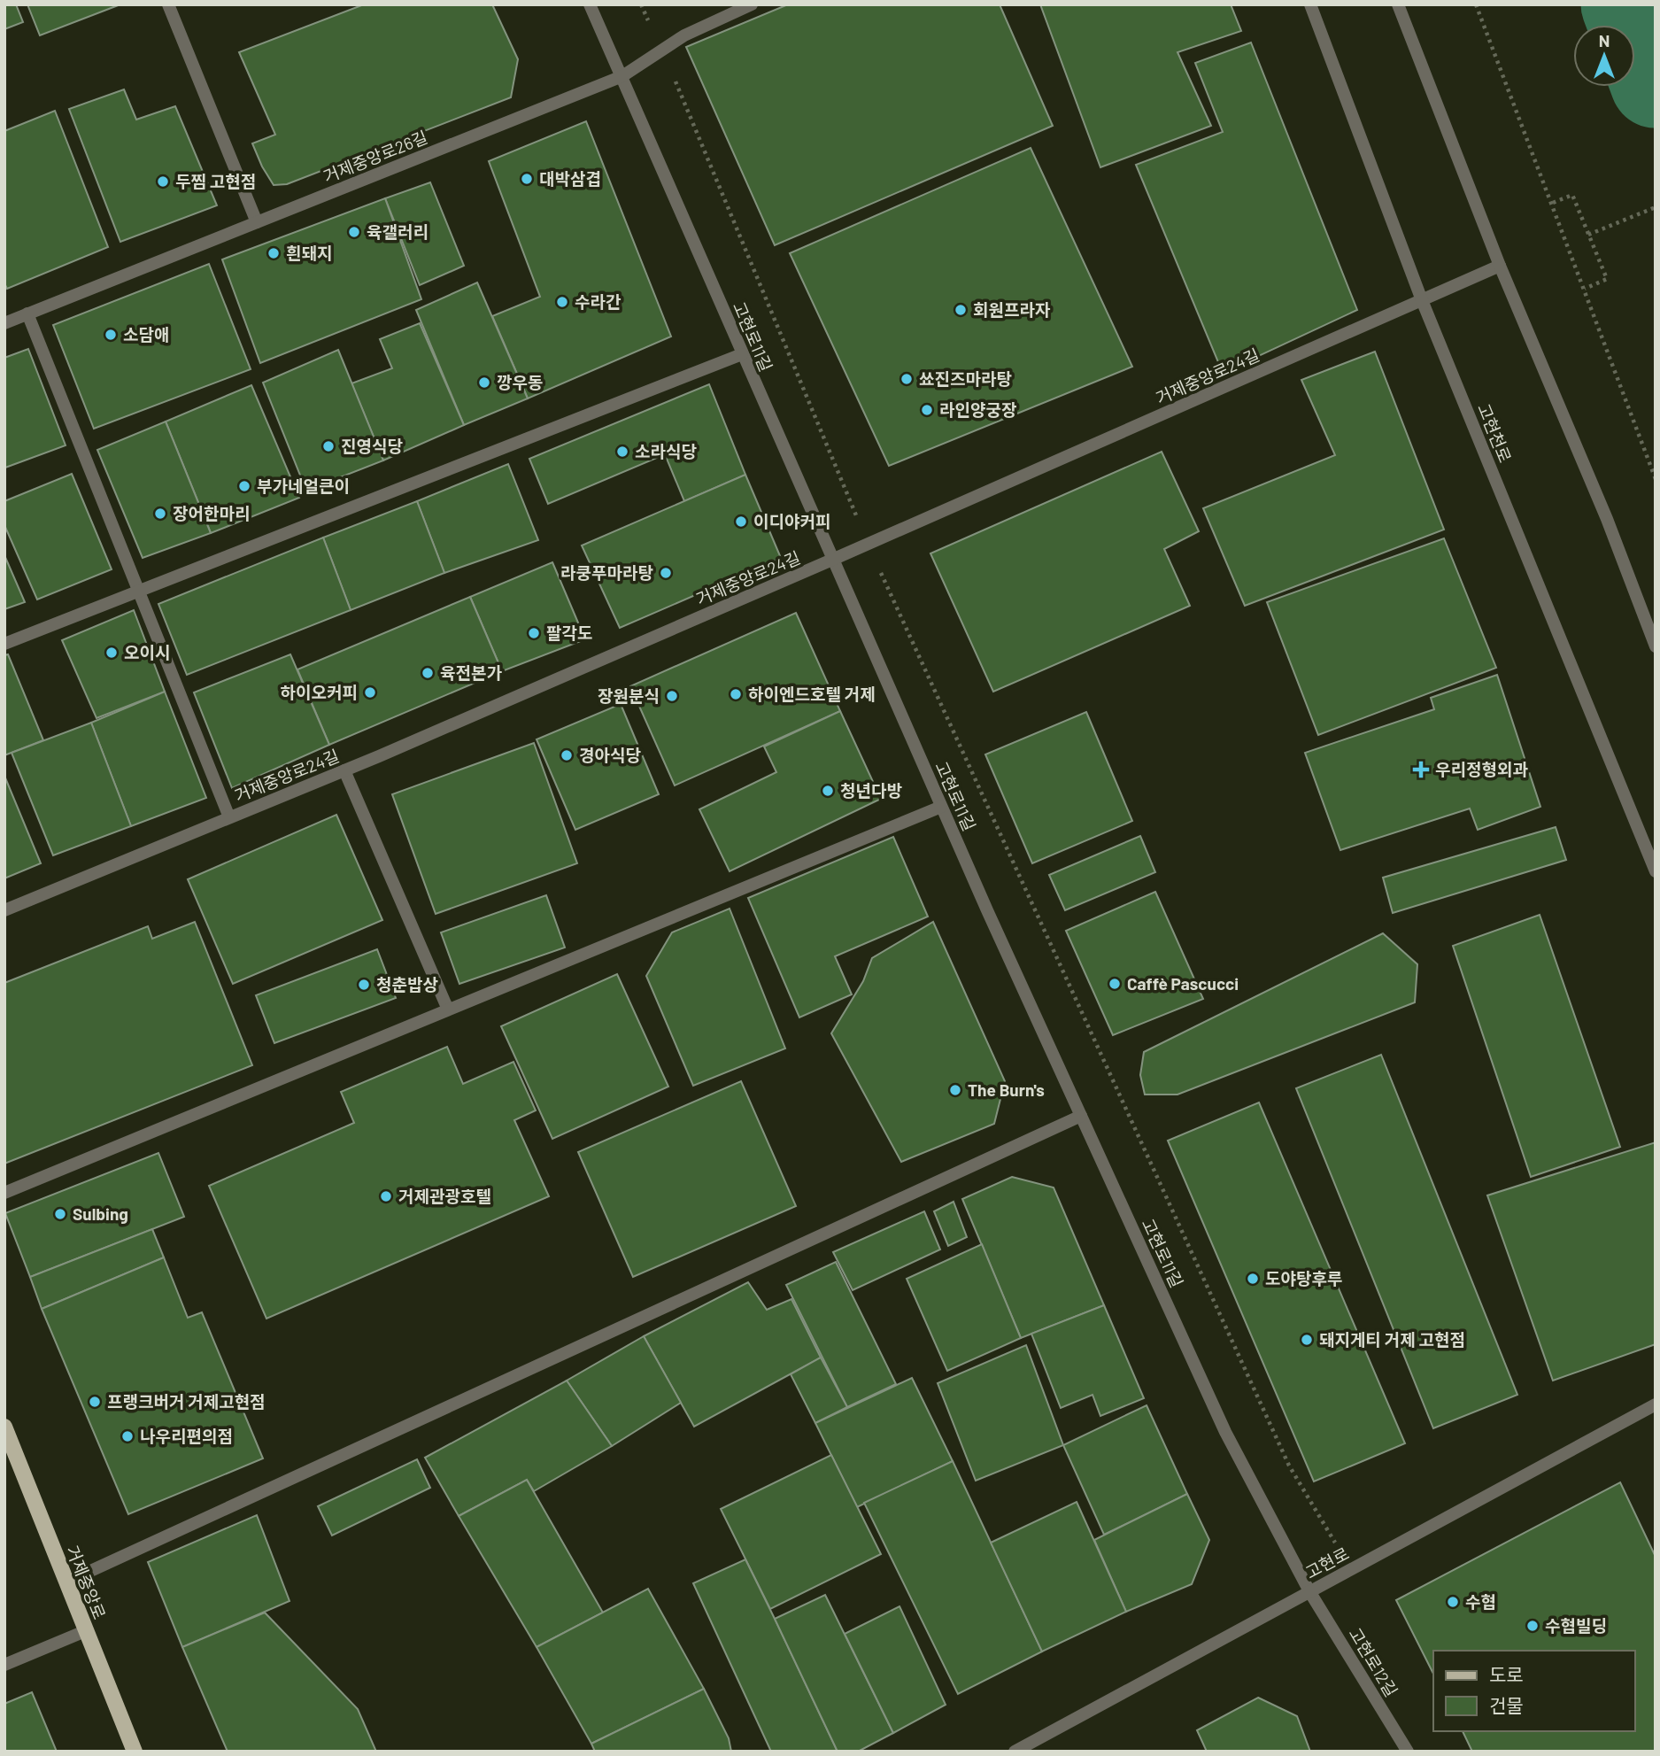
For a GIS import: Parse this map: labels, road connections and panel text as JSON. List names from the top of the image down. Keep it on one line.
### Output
{"streets":{"main road":["거제중앙로"],"street":["거제중앙로26길","고현로11길","거제중앙로24길","고현천로","고현로","고현로12길"]},"crossings":[["거제중앙로26길","고현로11길"],["고현로11길","거제중앙로24길"],["고현로11길","고현로"],["고현로11길","고현로12길"],["거제중앙로24길","고현천로"],["고현로","고현로12길"]],"places":{"other":["대박삼겹","두찜 고현점","육갤러리","흰돼지","수라간","회원프라자","소담애","쑈진즈마라탕","깡우동","라인양궁장","진영식당","소라식당","부가네얼큰이","장어한마리","이디야커피","라쿵푸마라탕","팔각도","오이시","육전본가","하이오커피","하이엔드호텔 거제","장원분식","경아식당","청년다방","Caffè Pascucci","청춘밥상","The Burn's","거제관광호텔","Sulbing","도야탕후루","돼지게티 거제 고현점","프랭크버거 거제고현점","나우리편의점","수협","수협빌딩"],"health":["우리정형외과"]},"legend":["도로","건물"],"north":"top"}
